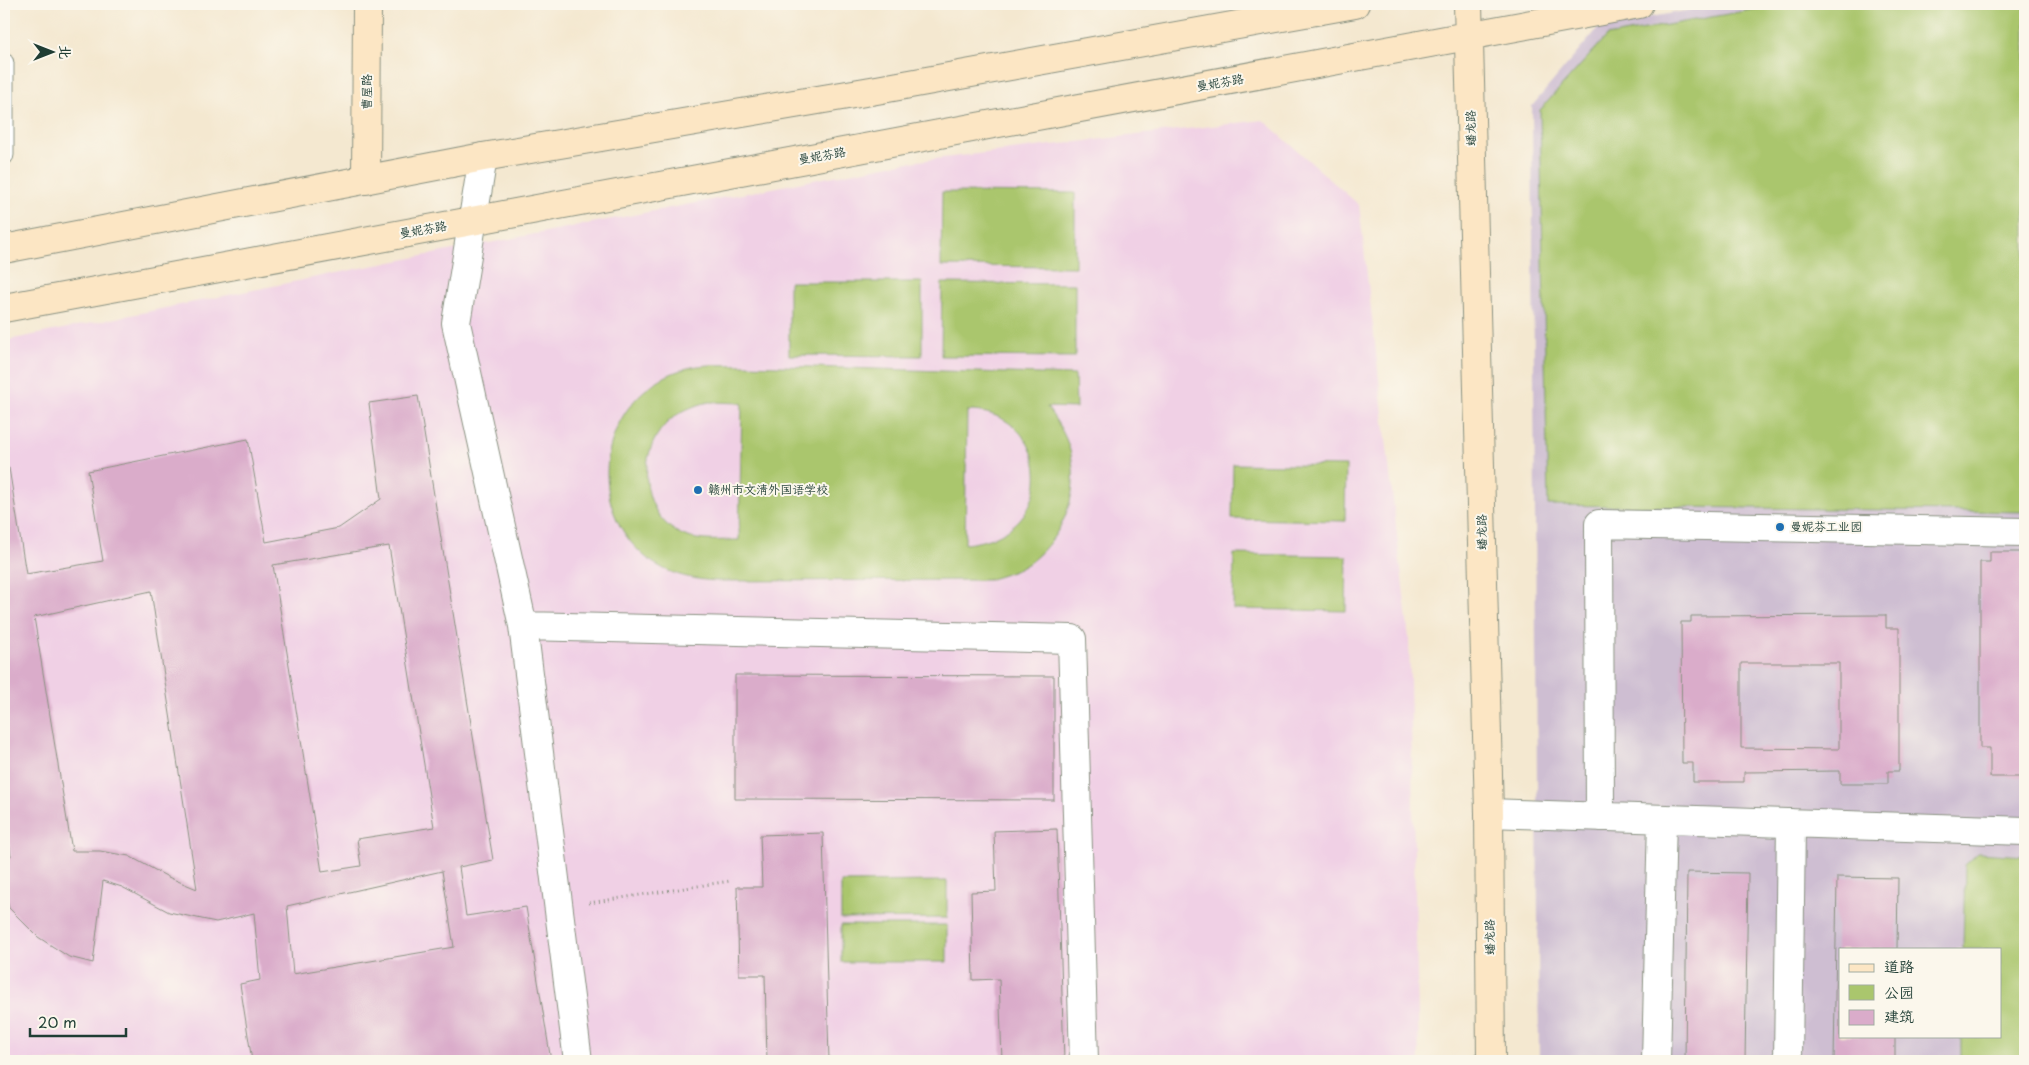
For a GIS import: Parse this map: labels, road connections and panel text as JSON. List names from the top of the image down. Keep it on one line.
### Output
{"streets":{"main road":["曼妮芬路","曹屋路","蟠龙路"]},"crossings":[["曼妮芬路","蟠龙路"]],"places":["赣州市文清外国语学校","曼妮芬工业园"],"legend":["道路","公园","建筑"],"scale_bar":"20 m","north":"right"}
